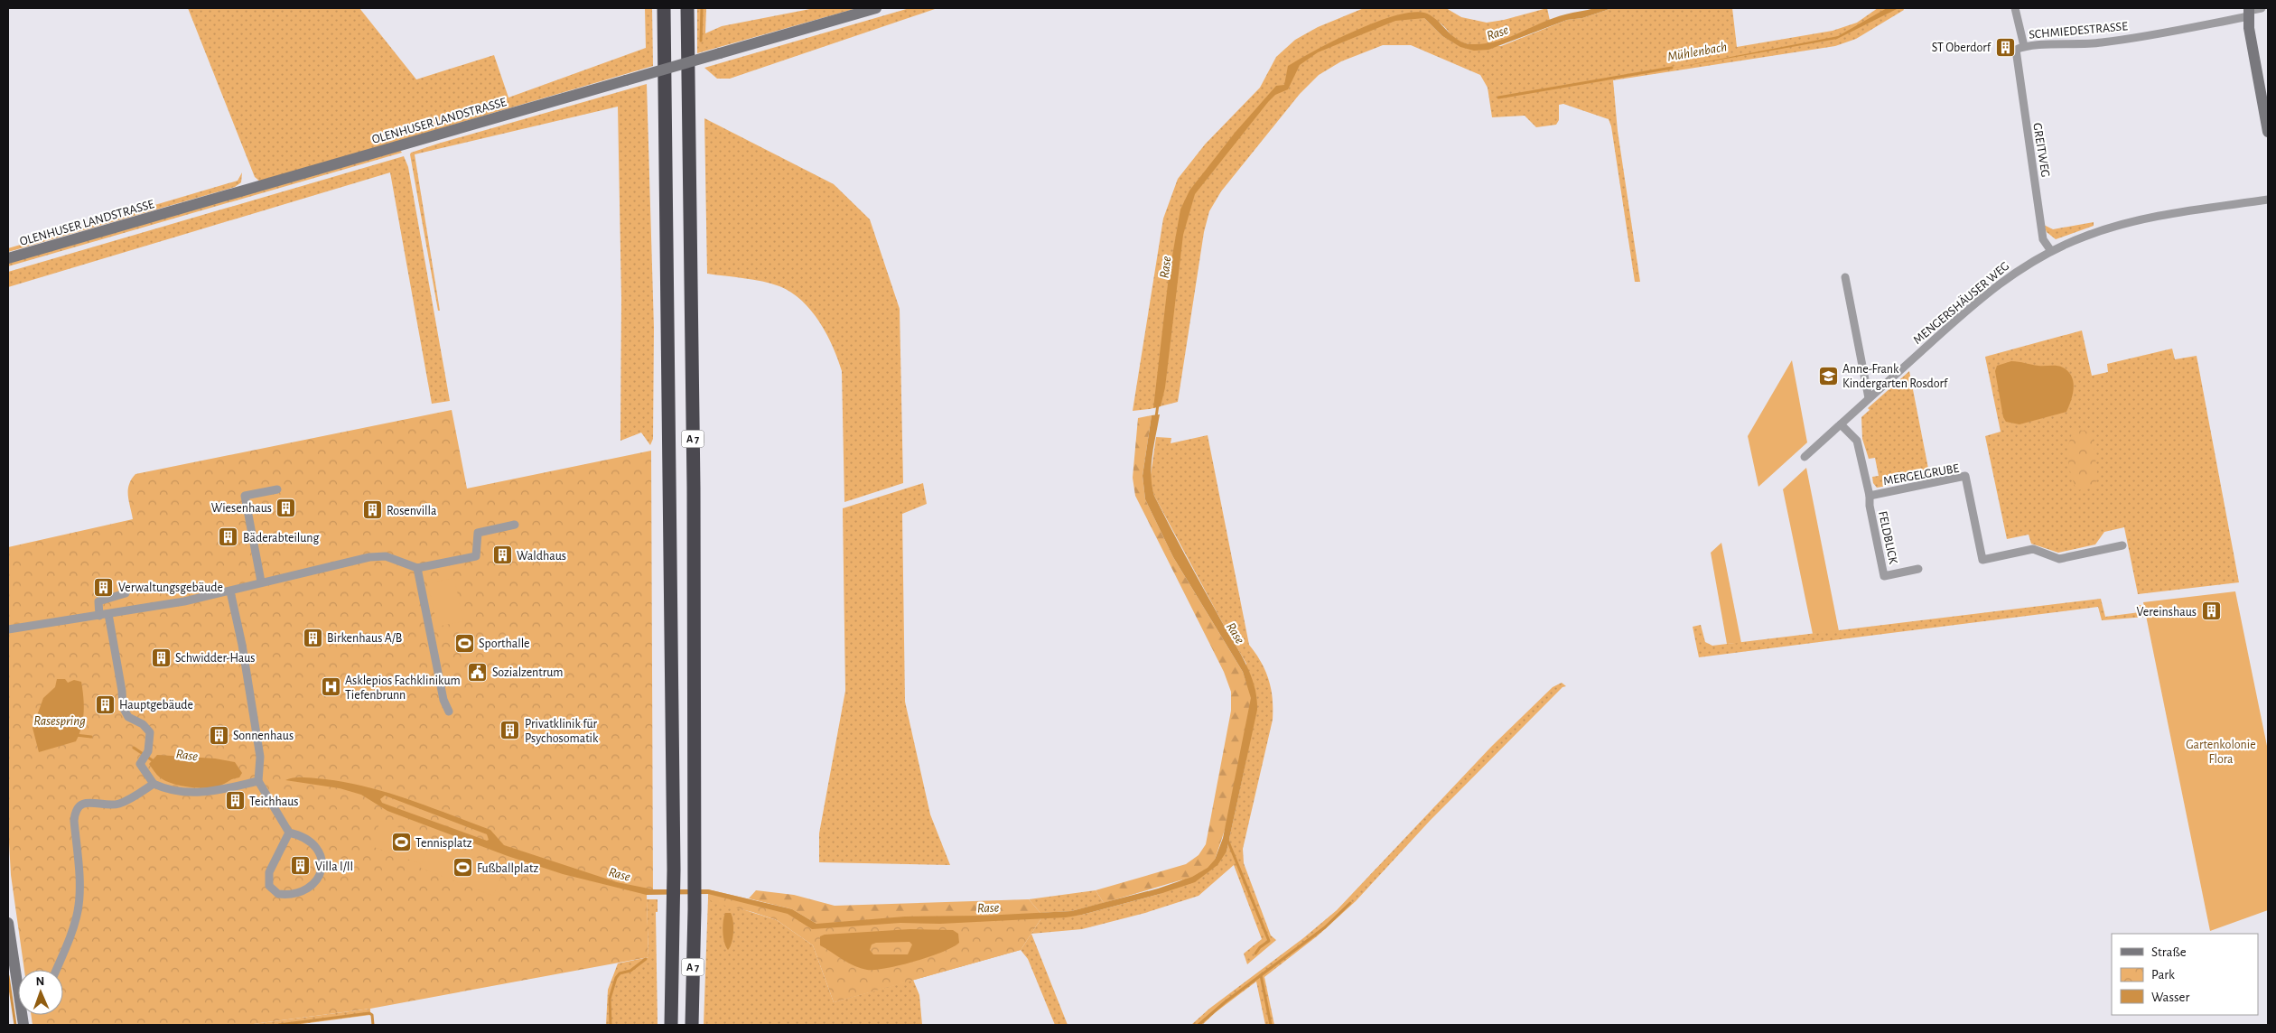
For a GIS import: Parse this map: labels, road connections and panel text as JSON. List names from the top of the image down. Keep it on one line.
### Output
{"streets":{"highway":["A 7"],"street":["SCHMIEDESTRASSE","OLENHUSER LANDSTRASSE","GREITWEG","MENGERSHÄUSER WEG","MERGELGRUBE","FELDBLICK"]},"crossings":[["SCHMIEDESTRASSE","GREITWEG"],["GREITWEG","MENGERSHÄUSER WEG"],["MENGERSHÄUSER WEG","MERGELGRUBE"],["MERGELGRUBE","FELDBLICK"]],"water":["Rase","Mühlenbach","Rasespring"],"parks":["Gartenkolonie Flora"],"places":{"building":["ST Oberdorf","Wiesenhaus","Rosenvilla","Bäderabteilung","Waldhaus","Verwaltungsgebäude","Vereinshaus","Birkenhaus A/B","Schwidder-Haus","Hauptgebäude","Privatklinik für Psychosomatik","Sonnenhaus","Teichhaus","Villa I/II"],"school or university":["Anne-Frank Kindergarten Rosdorf"],"sports":["Sporthalle","Tennisplatz","Fußballplatz"],"public building":["Sozialzentrum"],"hospital":["Asklepios Fachklinikum Tiefenbrunn"]},"legend":["Straße","Park","Wasser"],"north":"top"}
